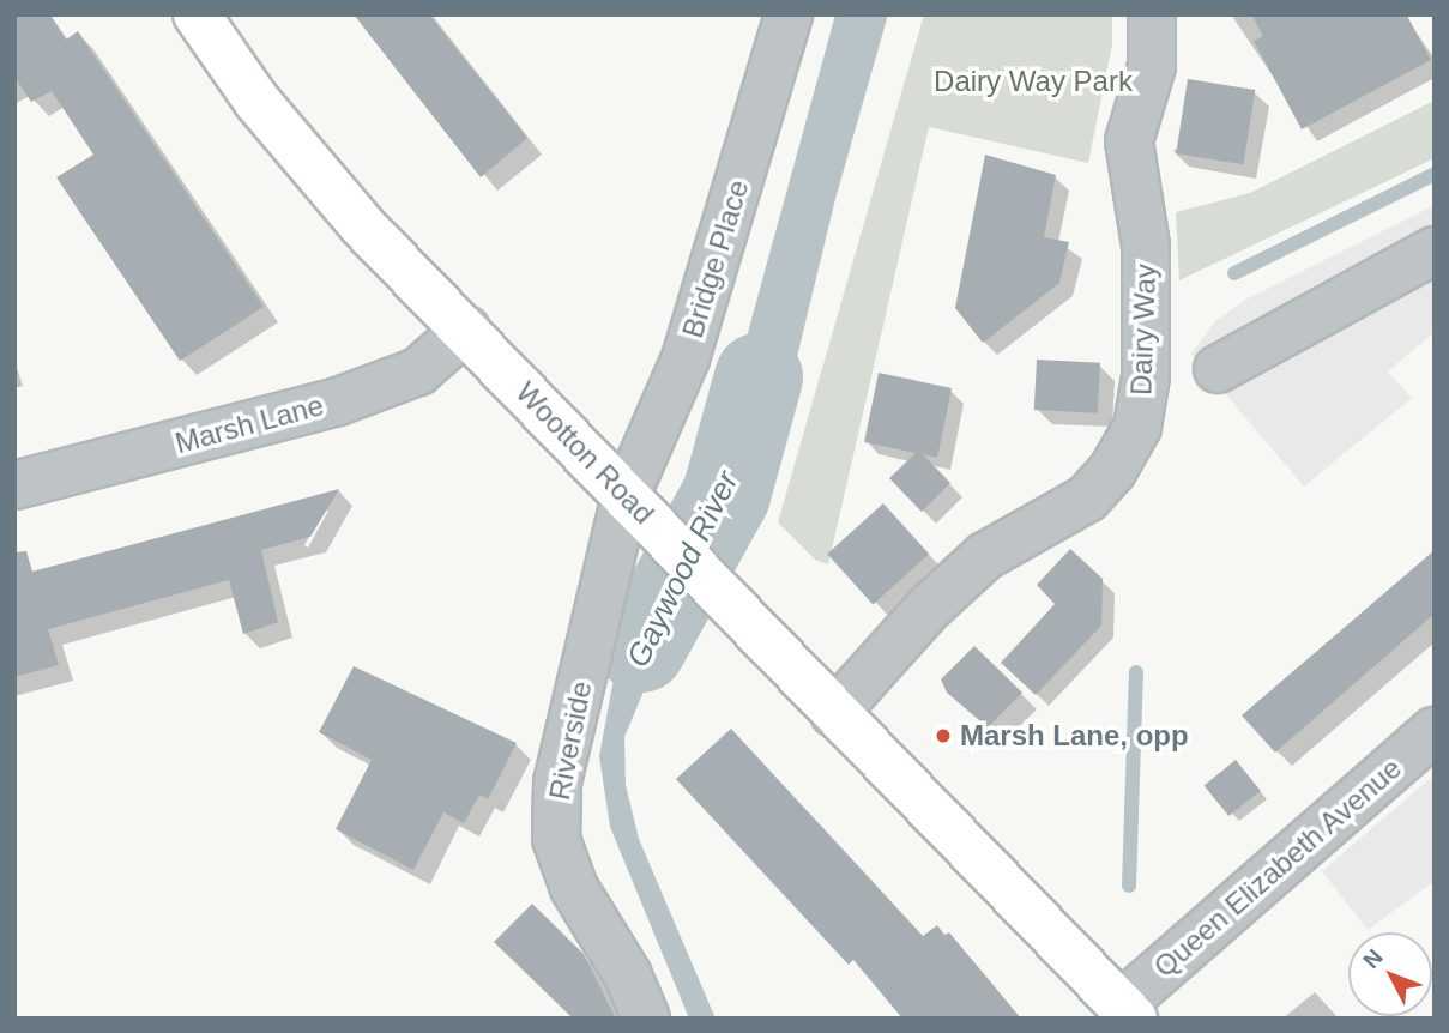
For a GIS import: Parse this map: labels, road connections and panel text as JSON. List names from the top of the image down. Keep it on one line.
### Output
{"streets":{"main road":["Wootton Road"],"street":["Bridge Place","Dairy Way","Marsh Lane","Riverside","Queen Elizabeth Avenue"]},"crossings":[["Bridge Place","Wootton Road"],["Bridge Place","Riverside"],["Dairy Way","Wootton Road"],["Marsh Lane","Wootton Road"],["Wootton Road","Riverside"],["Wootton Road","Queen Elizabeth Avenue"]],"water":["Gaywood River"],"parks":["Dairy Way Park"],"places":["Marsh Lane, opp"],"north":"top left"}
